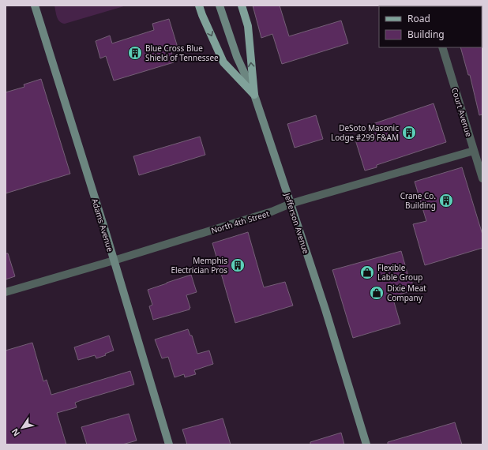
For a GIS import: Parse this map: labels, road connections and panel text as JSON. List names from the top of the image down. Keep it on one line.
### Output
{"streets":{"main road":["Jefferson Avenue","Adams Avenue"],"street":["Court Avenue","North 4th Street"]},"crossings":[["Court Avenue","North 4th Street"],["North 4th Street","Jefferson Avenue"],["North 4th Street","Adams Avenue"]],"places":{"building":["Blue Cross Blue Shield of Tennessee","DeSoto Masonic Lodge #299 F&AM","Crane Co. Building","Memphis Electrician Pros"],"shop":["Flexible Lable Group","Dixie Meat Company"]},"legend":["Road","Building"],"north":"bottom left"}
